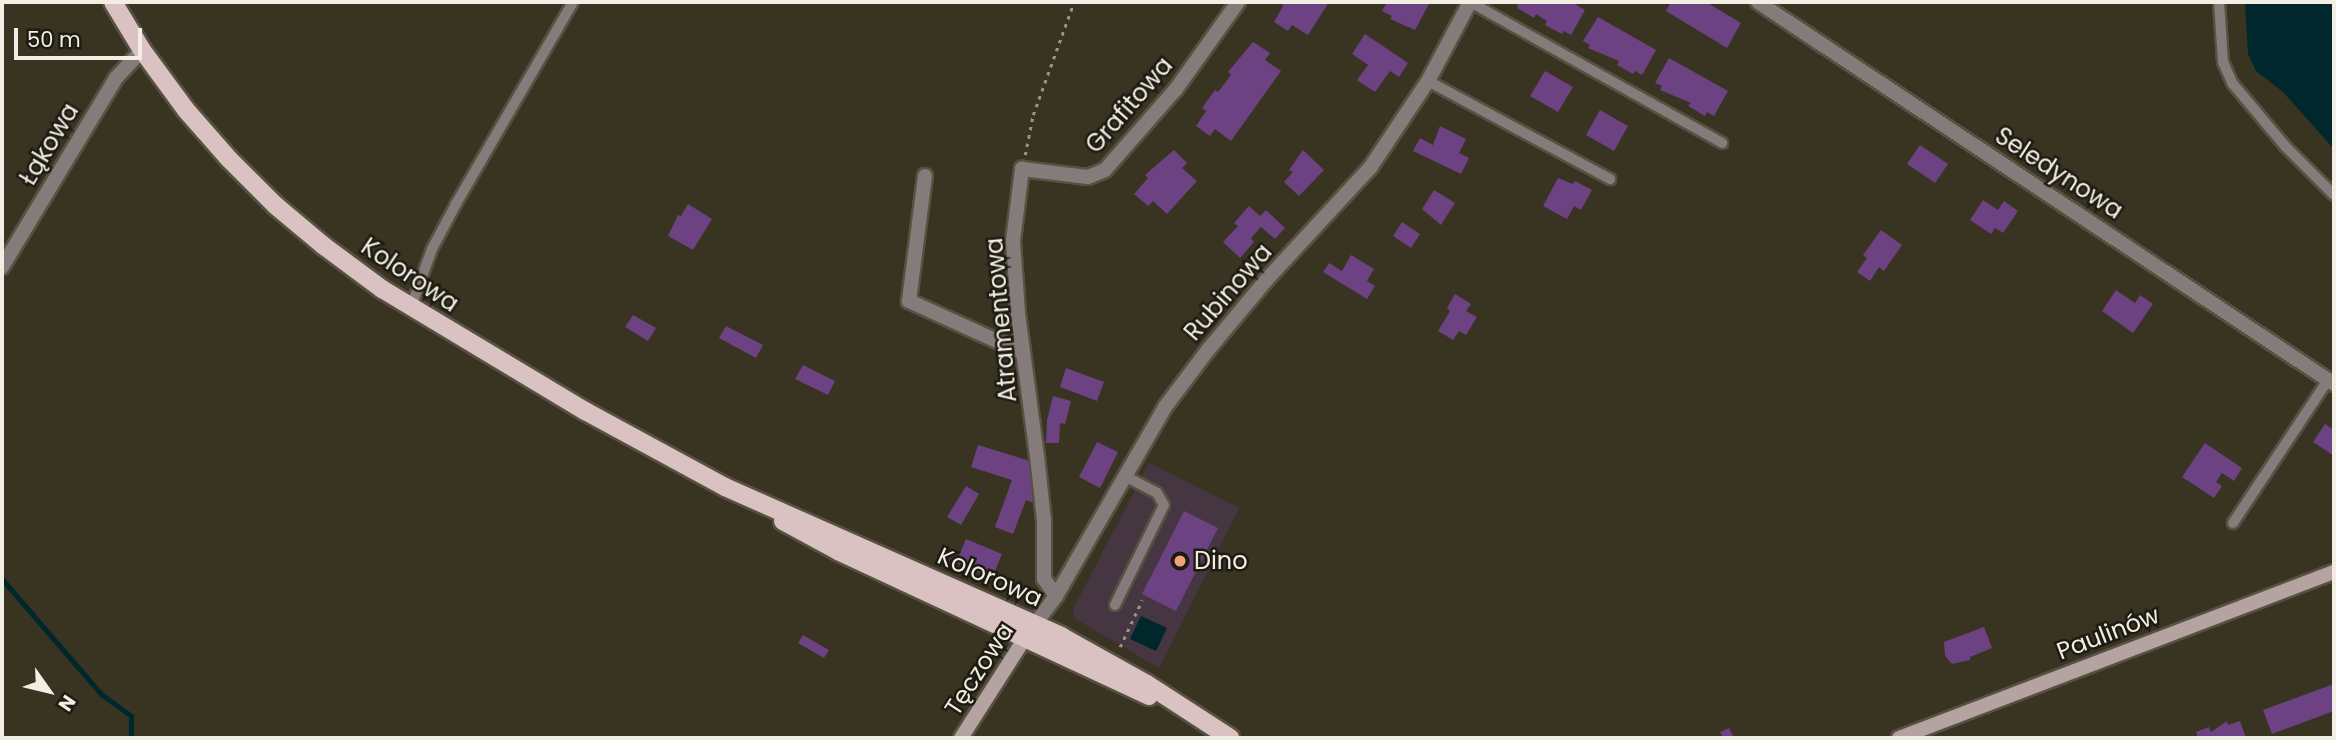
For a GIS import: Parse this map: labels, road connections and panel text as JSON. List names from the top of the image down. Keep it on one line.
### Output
{"streets":{"main road":["Kolorowa"],"street":["Grafitowa","Łąkowa","Seledynowa","Rubinowa","Atramentowa","Paulinów","Tęczowa"]},"crossings":[["Grafitowa","Atramentowa"],["Łąkowa","Kolorowa"],["Kolorowa","Rubinowa"],["Kolorowa","Tęczowa"],["Rubinowa","Atramentowa"],["Rubinowa","Tęczowa"]],"places":["Dino"],"scale_bar":"50 m","north":"bottom right"}
